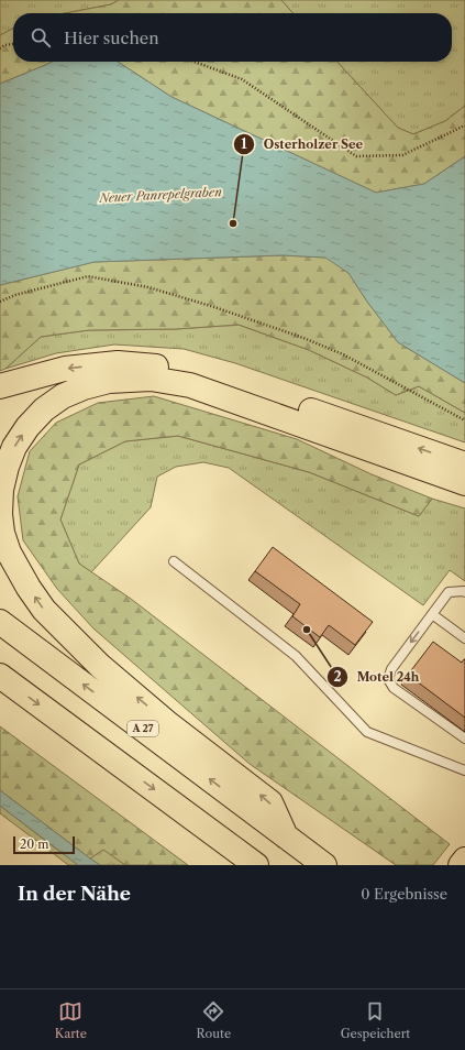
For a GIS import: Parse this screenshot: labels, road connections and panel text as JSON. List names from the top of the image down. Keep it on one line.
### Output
{"streets":{"main road":["A 27"]},"water":["Neuer Panrepelgraben"],"places":["Osterholzer See","Motel 24h"],"scale_bar":"20 m","page":{"search":"Hier suchen","scale":"20 m","heading":["In der Nähe","0 Ergebnisse"],"nav":["Karte","Route","Gespeichert"]}}
